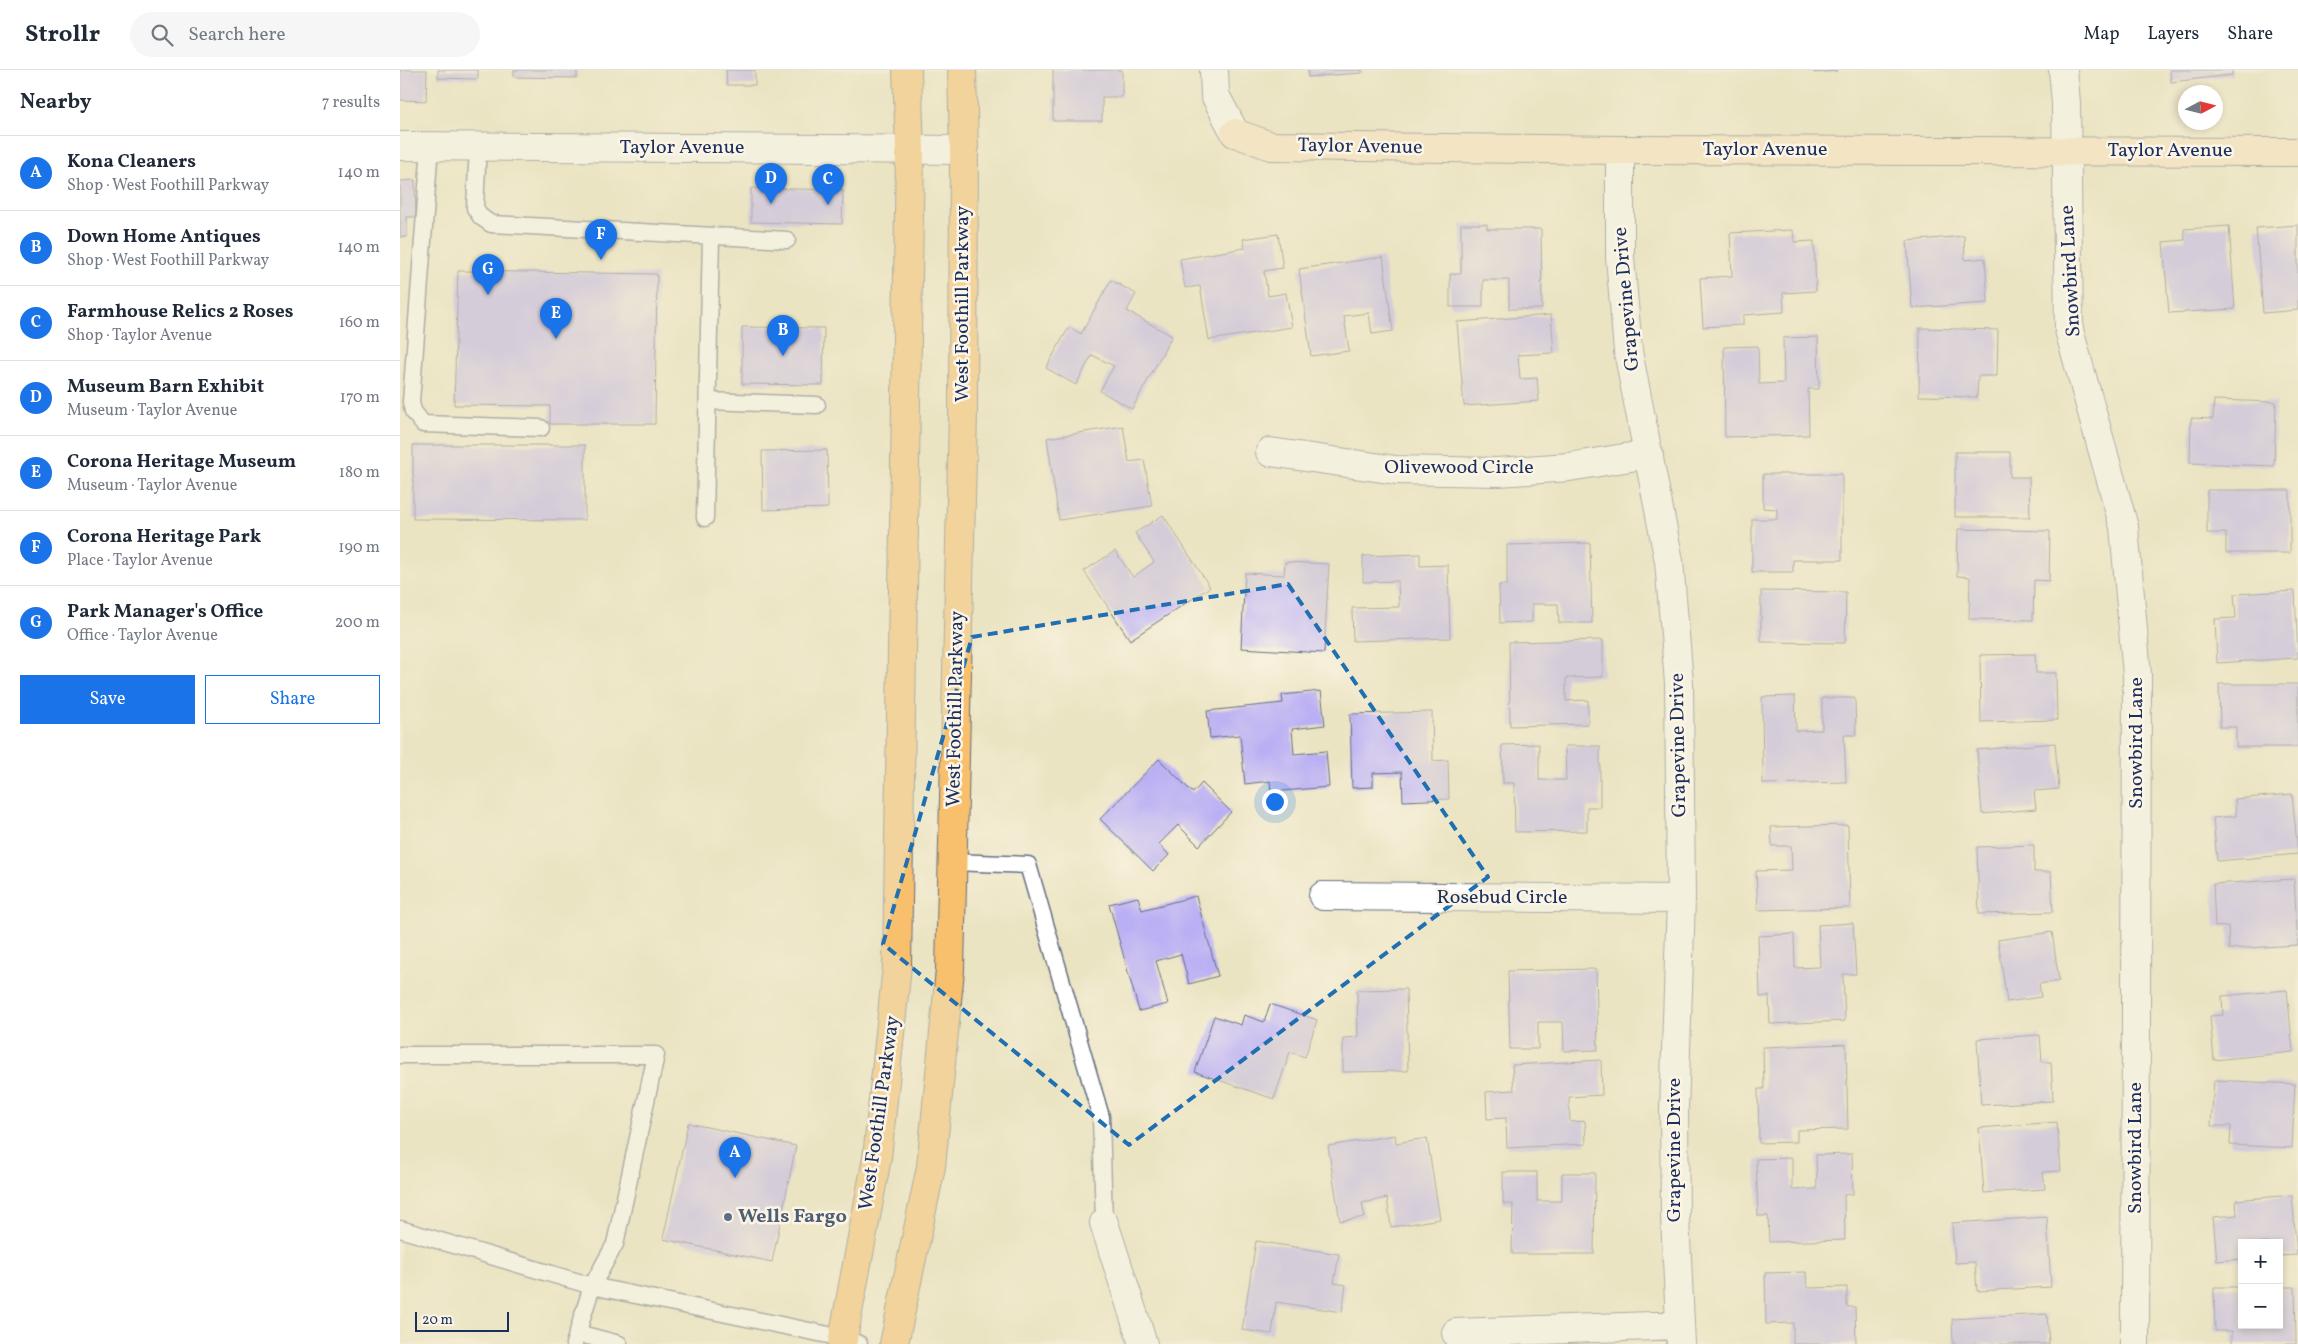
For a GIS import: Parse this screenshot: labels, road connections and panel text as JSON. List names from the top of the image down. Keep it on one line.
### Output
{"streets":{"main road":["West Foothill Parkway"],"street":["Taylor Avenue","Snowbird Lane","Grapevine Drive","Olivewood Circle","Rosebud Circle"]},"crossings":[["Taylor Avenue","Snowbird Lane"],["Taylor Avenue","Grapevine Drive"],["Taylor Avenue","West Foothill Parkway"],["Grapevine Drive","Olivewood Circle"],["Grapevine Drive","Rosebud Circle"]],"places":["Wells Fargo"],"scale_bar":"20 m","north":"right","page":{"header":"Strollr","search":"Search here","nav":["Map","Layers","Share"],"heading":["Nearby","7 results"],"list":[{"mark":"A","name":"Kona Cleaners","note":"Shop · West Foothill Parkway","value":"140 m"},{"mark":"B","name":"Down Home Antiques","note":"Shop · West Foothill Parkway","value":"140 m"},{"mark":"C","name":"Farmhouse Relics 2 Roses","note":"Shop · Taylor Avenue","value":"160 m"},{"mark":"D","name":"Museum Barn Exhibit","note":"Museum · Taylor Avenue","value":"170 m"},{"mark":"E","name":"Corona Heritage Museum","note":"Museum · Taylor Avenue","value":"180 m"},{"mark":"F","name":"Corona Heritage Park","note":"Place · Taylor Avenue","value":"190 m"},{"mark":"G","name":"Park Manager's Office","note":"Office · Taylor Avenue","value":"200 m"}],"pins":["D","C","F","G","E","B","A"],"buttons":["Save","Share"],"map_buttons":["+","−"],"scale":"20 m"}}
